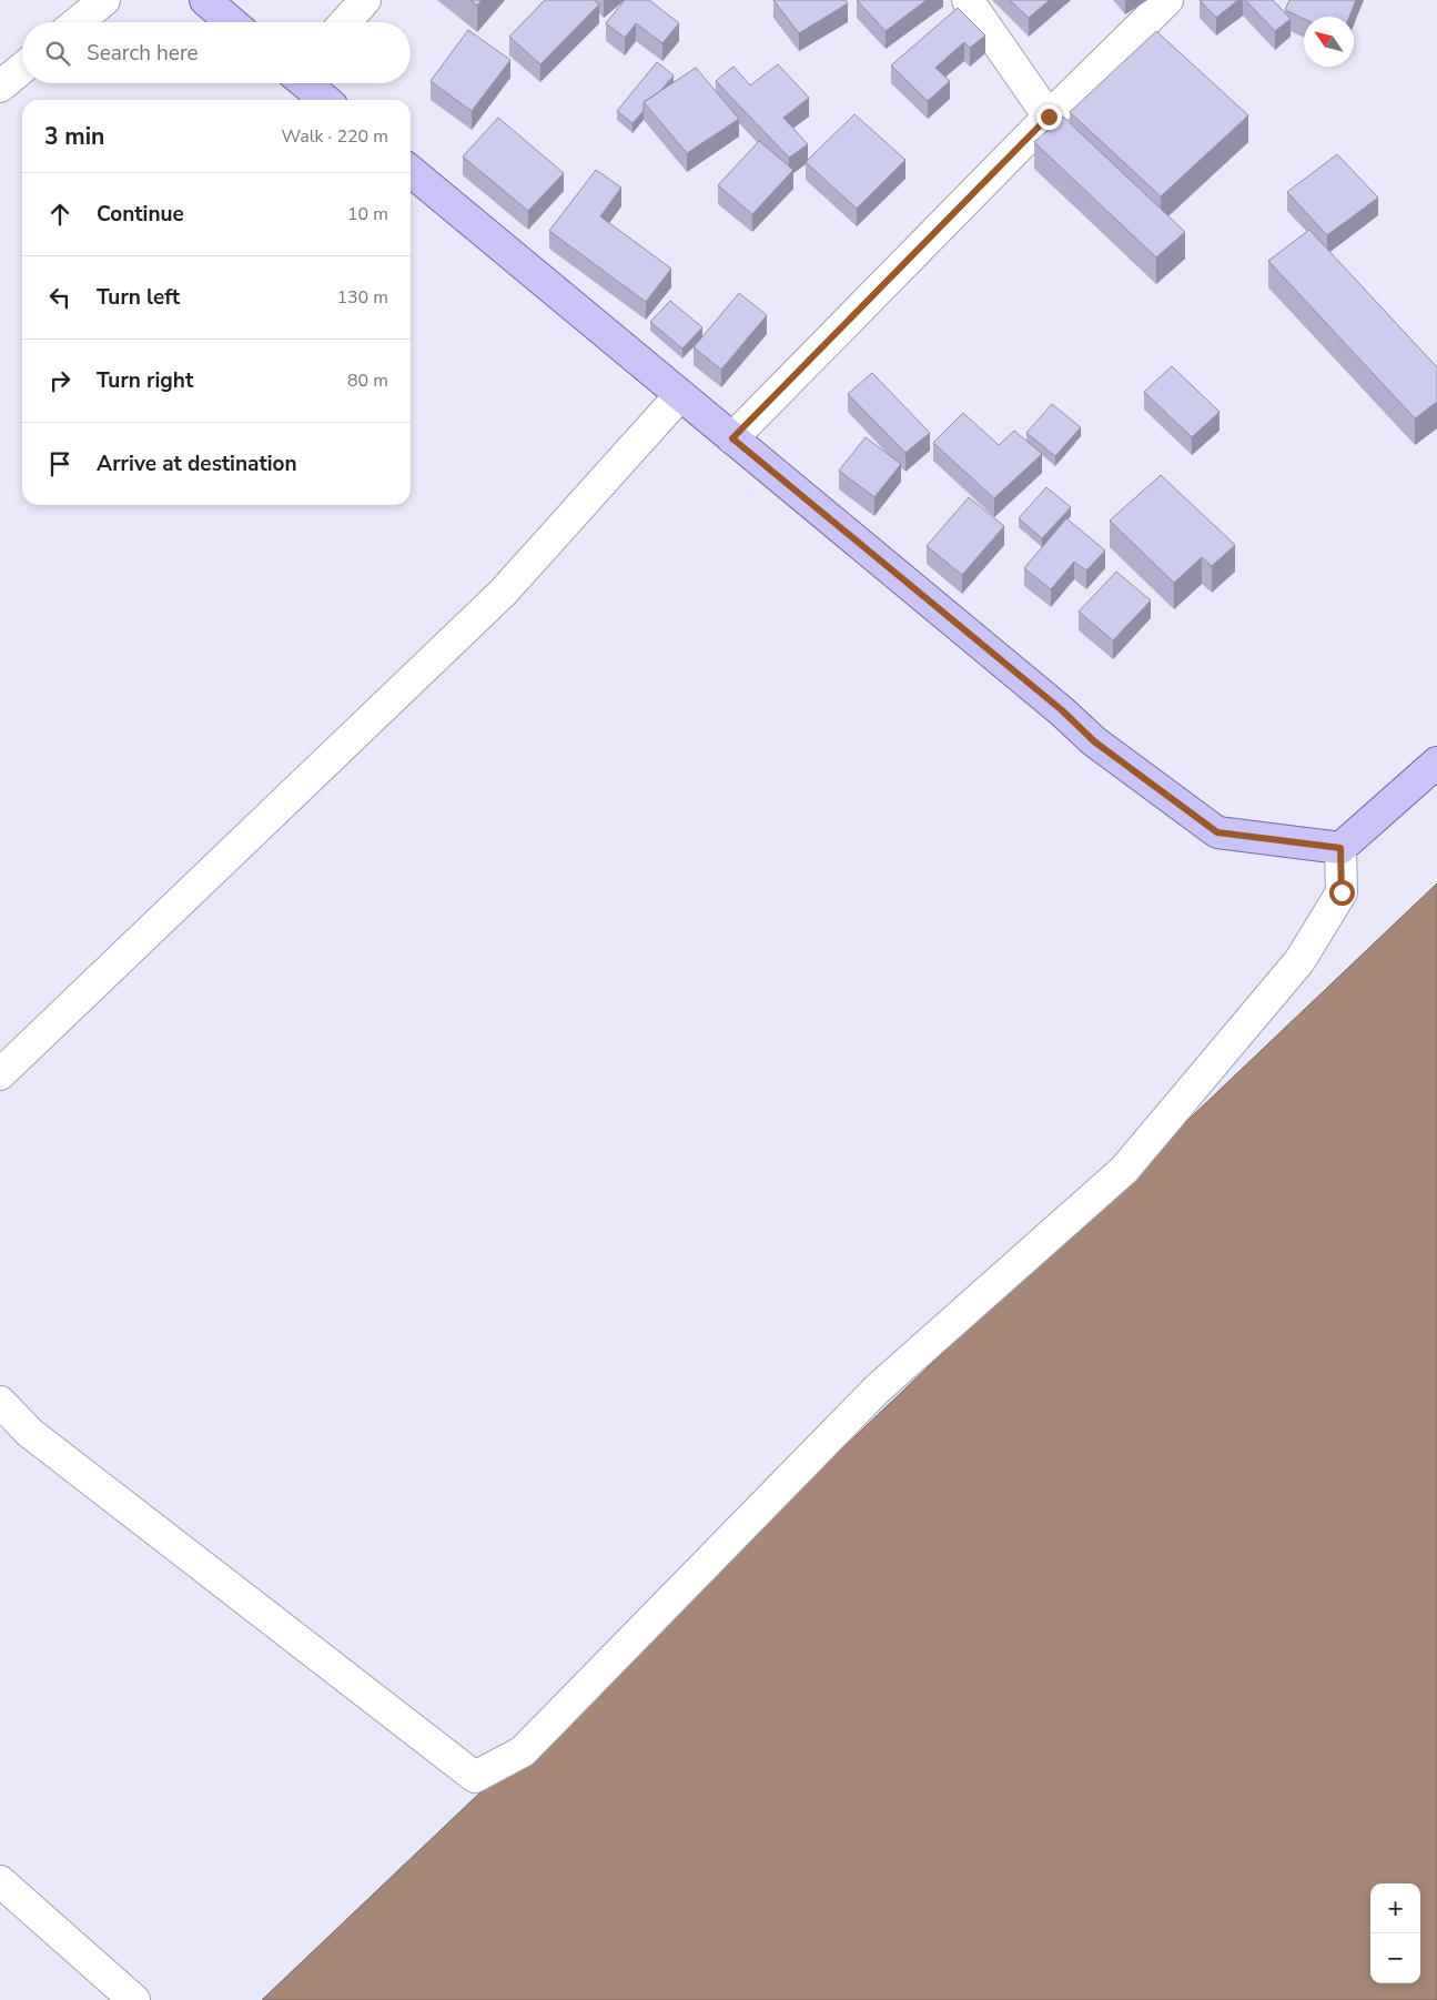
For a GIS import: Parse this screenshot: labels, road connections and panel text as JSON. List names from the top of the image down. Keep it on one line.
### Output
{"north":"top left","page":{"search":"Search here","heading":["3 min","Walk · 220 m"],"list":[["Continue","10 m"],["Turn left","130 m"],["Turn right","80 m"],"Arrive at destination"],"map_buttons":["+","−"]}}
